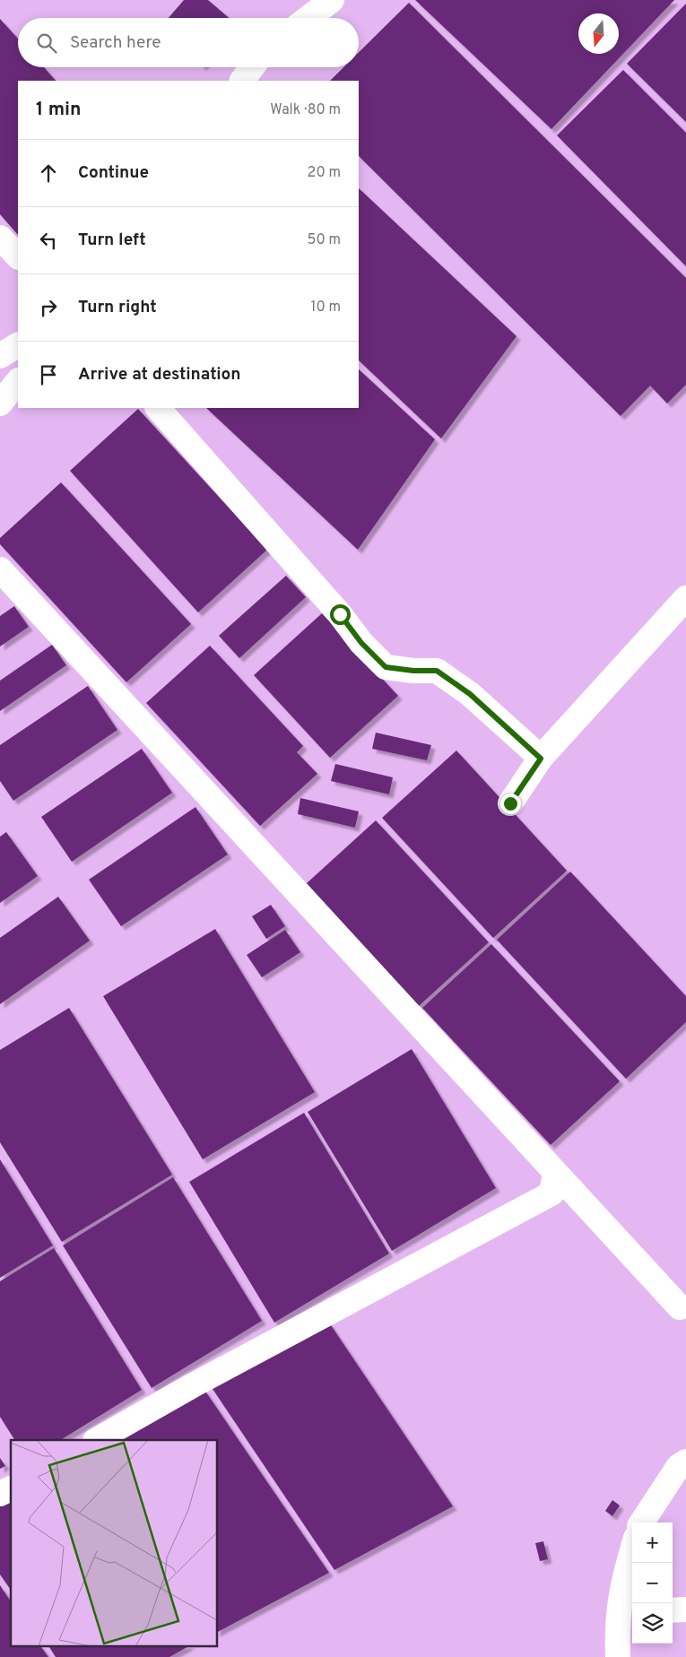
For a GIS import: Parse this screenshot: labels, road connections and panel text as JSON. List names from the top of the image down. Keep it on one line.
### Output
{"north":"bottom","page":{"search":"Search here","heading":["1 min","Walk · 80 m"],"list":[["Continue","20 m"],["Turn left","50 m"],["Turn right","10 m"],"Arrive at destination"],"map_buttons":["+","−"]}}
